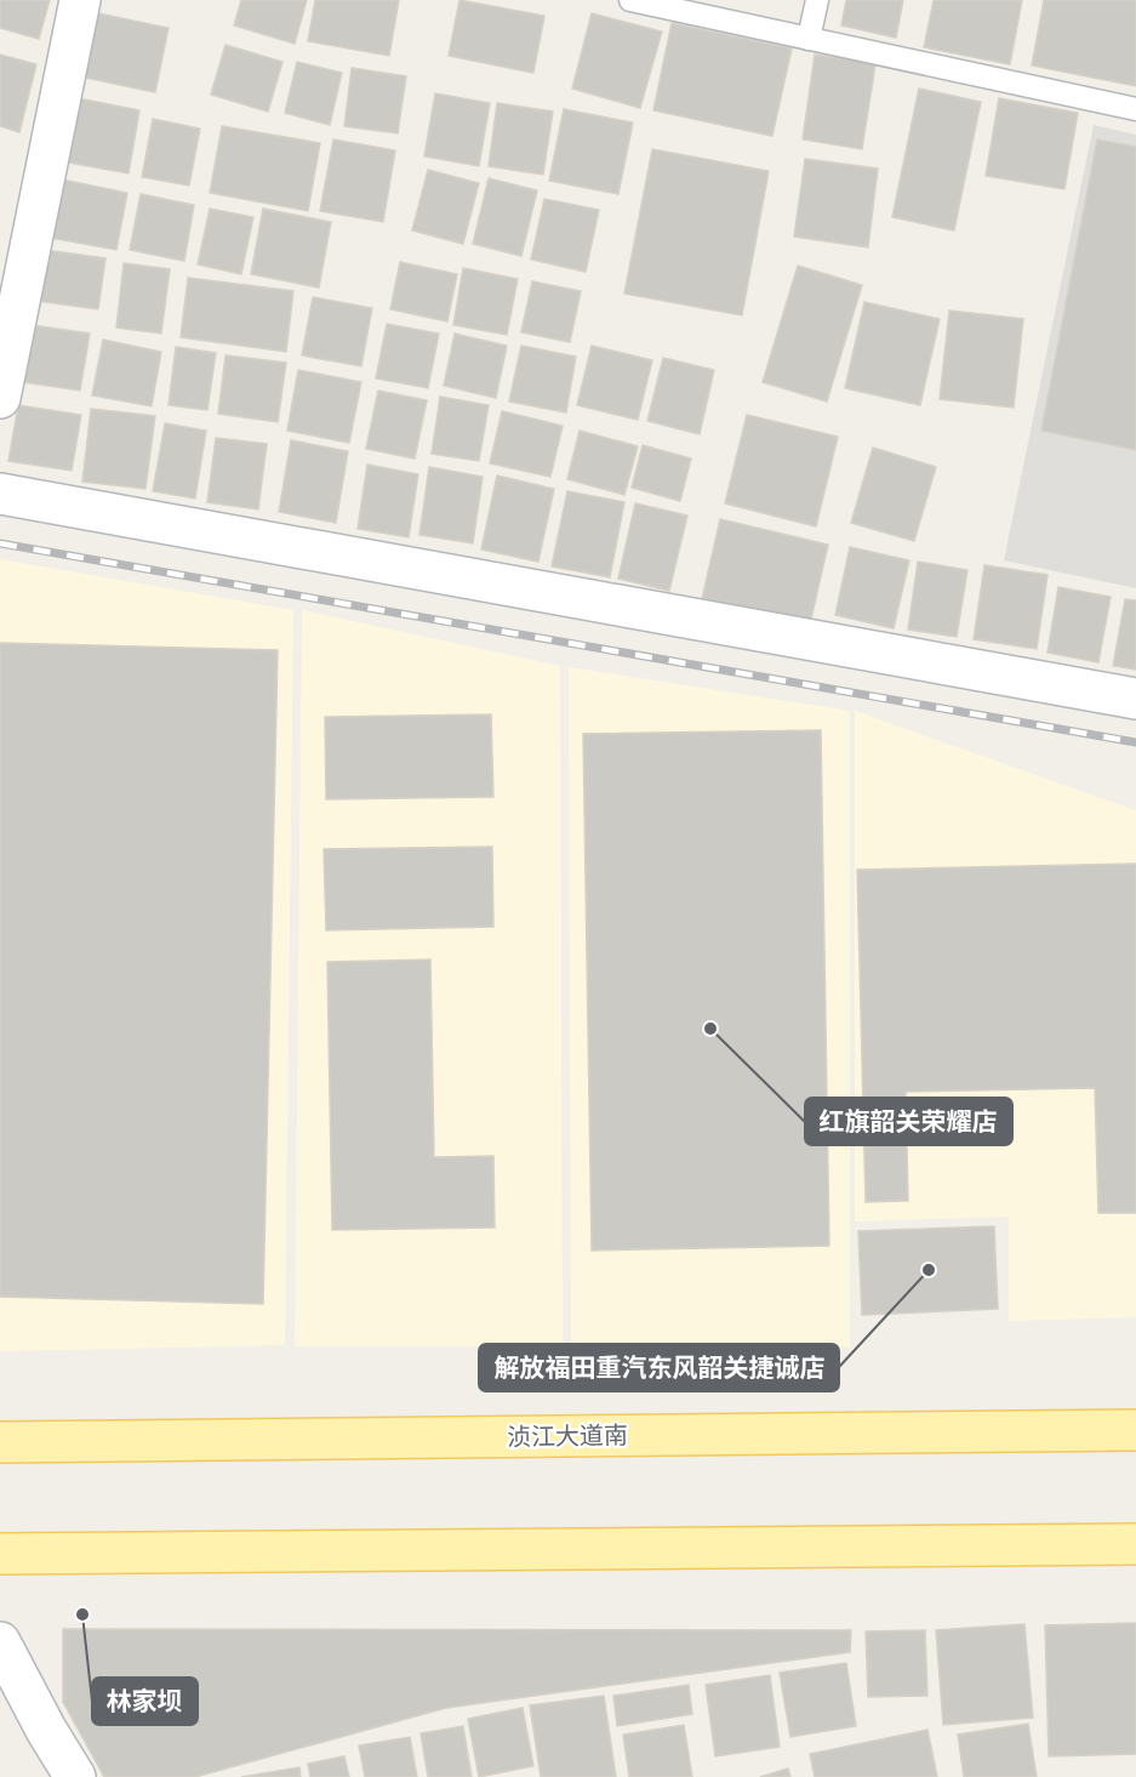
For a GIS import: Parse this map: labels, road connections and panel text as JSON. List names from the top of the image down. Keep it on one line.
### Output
{"streets":{"main road":["浈江大道南"]},"places":["红旗韶关荣耀店","解放福田重汽东风韶关捷诚店","林家坝"]}
